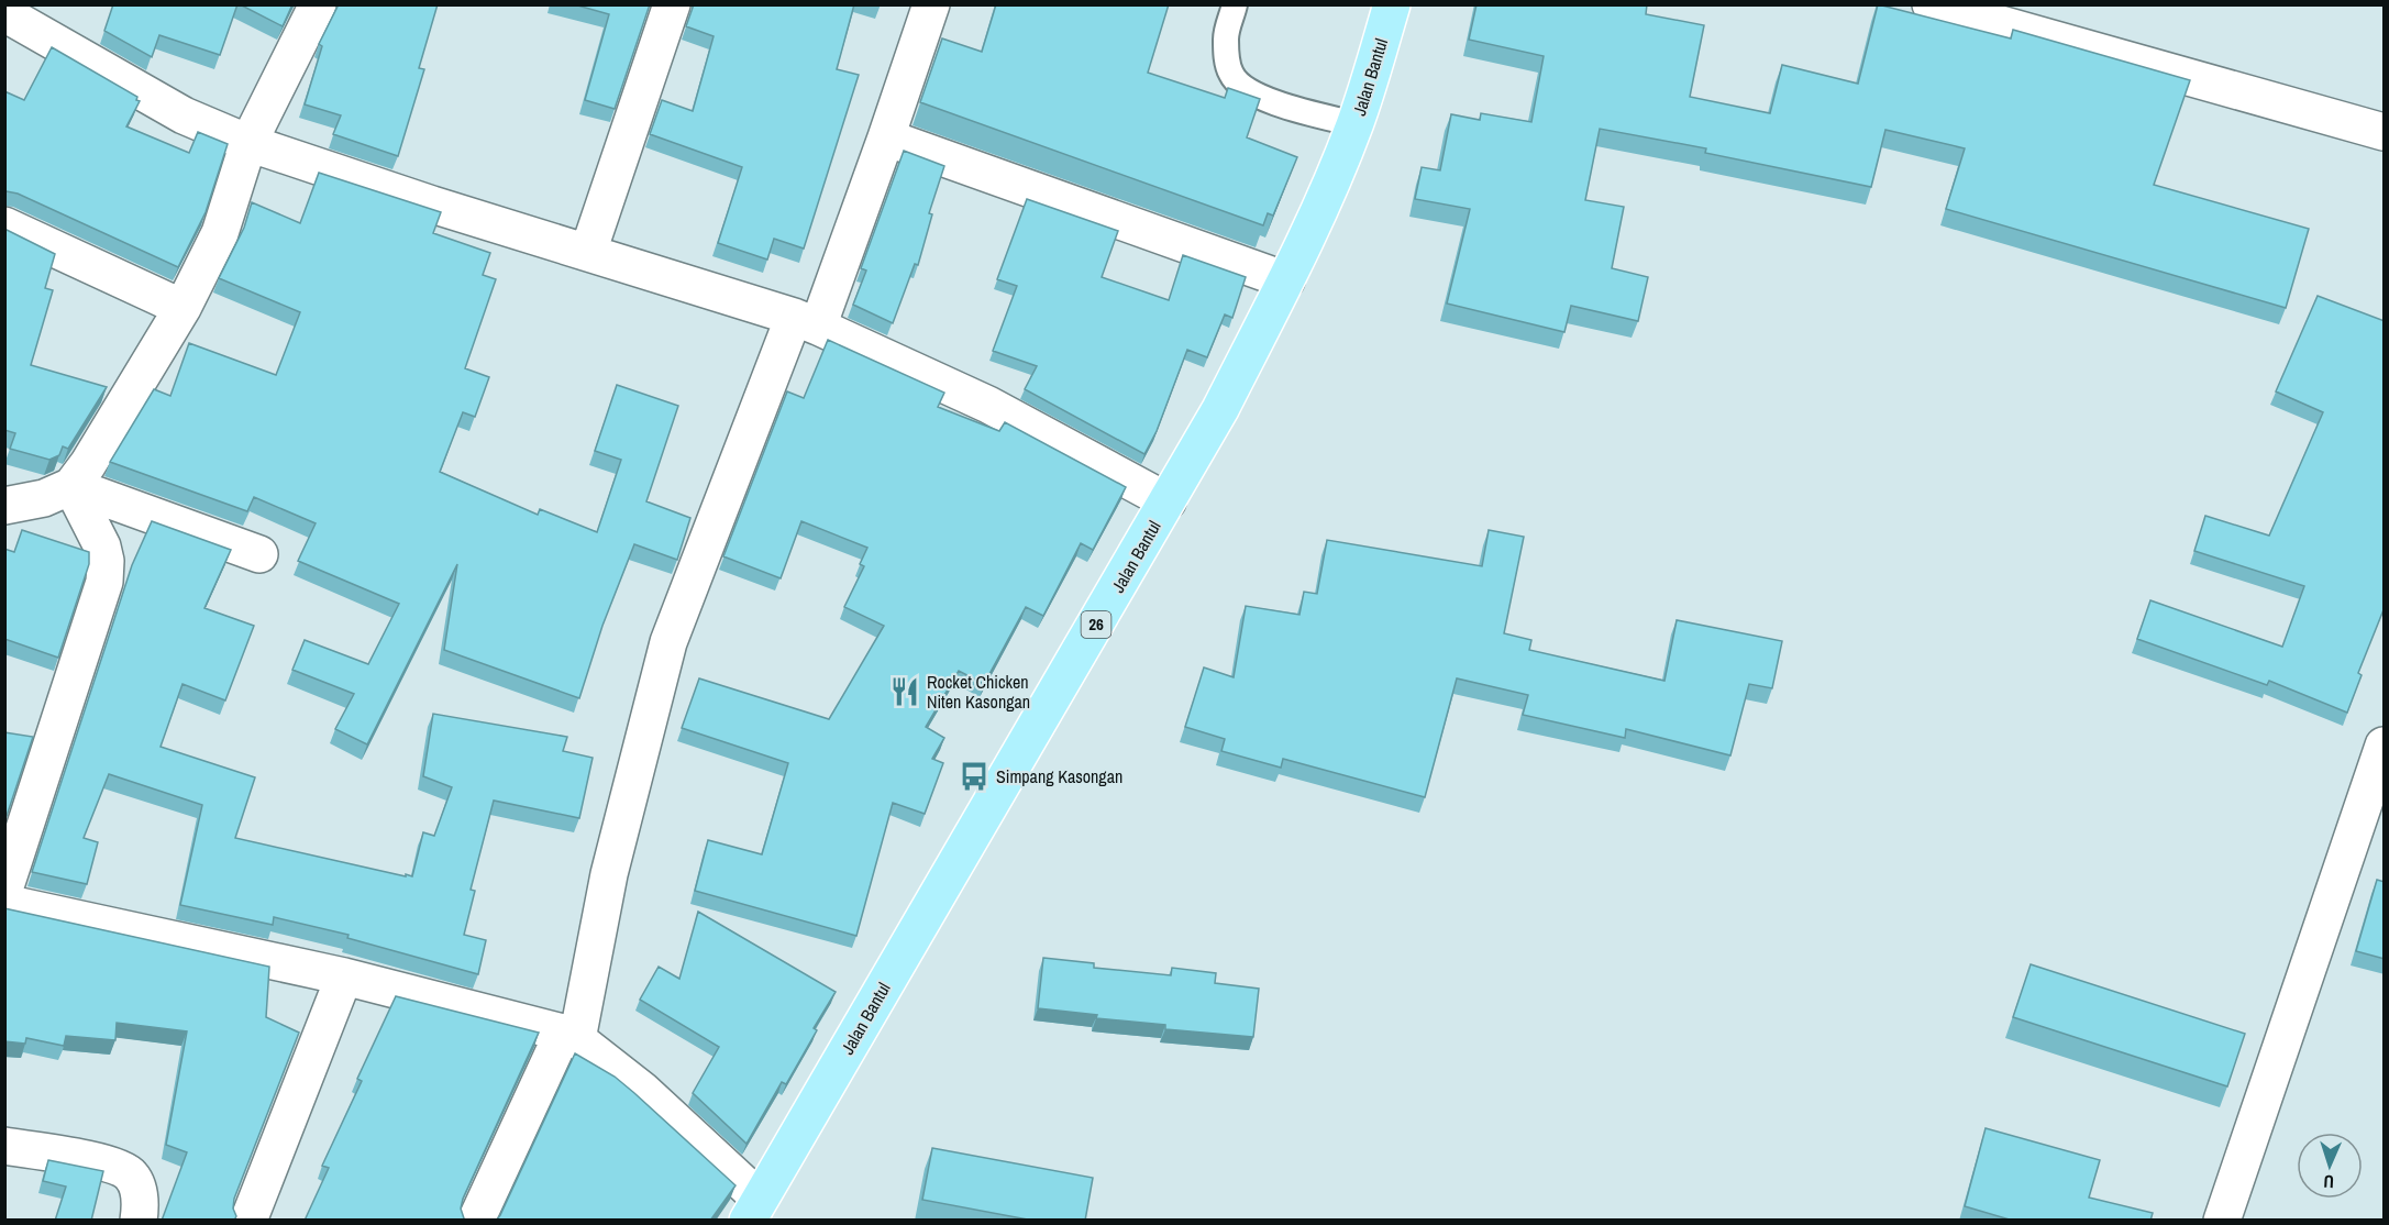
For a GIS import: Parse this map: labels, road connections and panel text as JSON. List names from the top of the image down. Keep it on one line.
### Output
{"streets":{"main road":["Jalan Bantul","26"]},"places":{"restaurant":["Rocket Chicken Niten Kasongan"],"bus stop":["Simpang Kasongan"]},"north":"bottom"}
